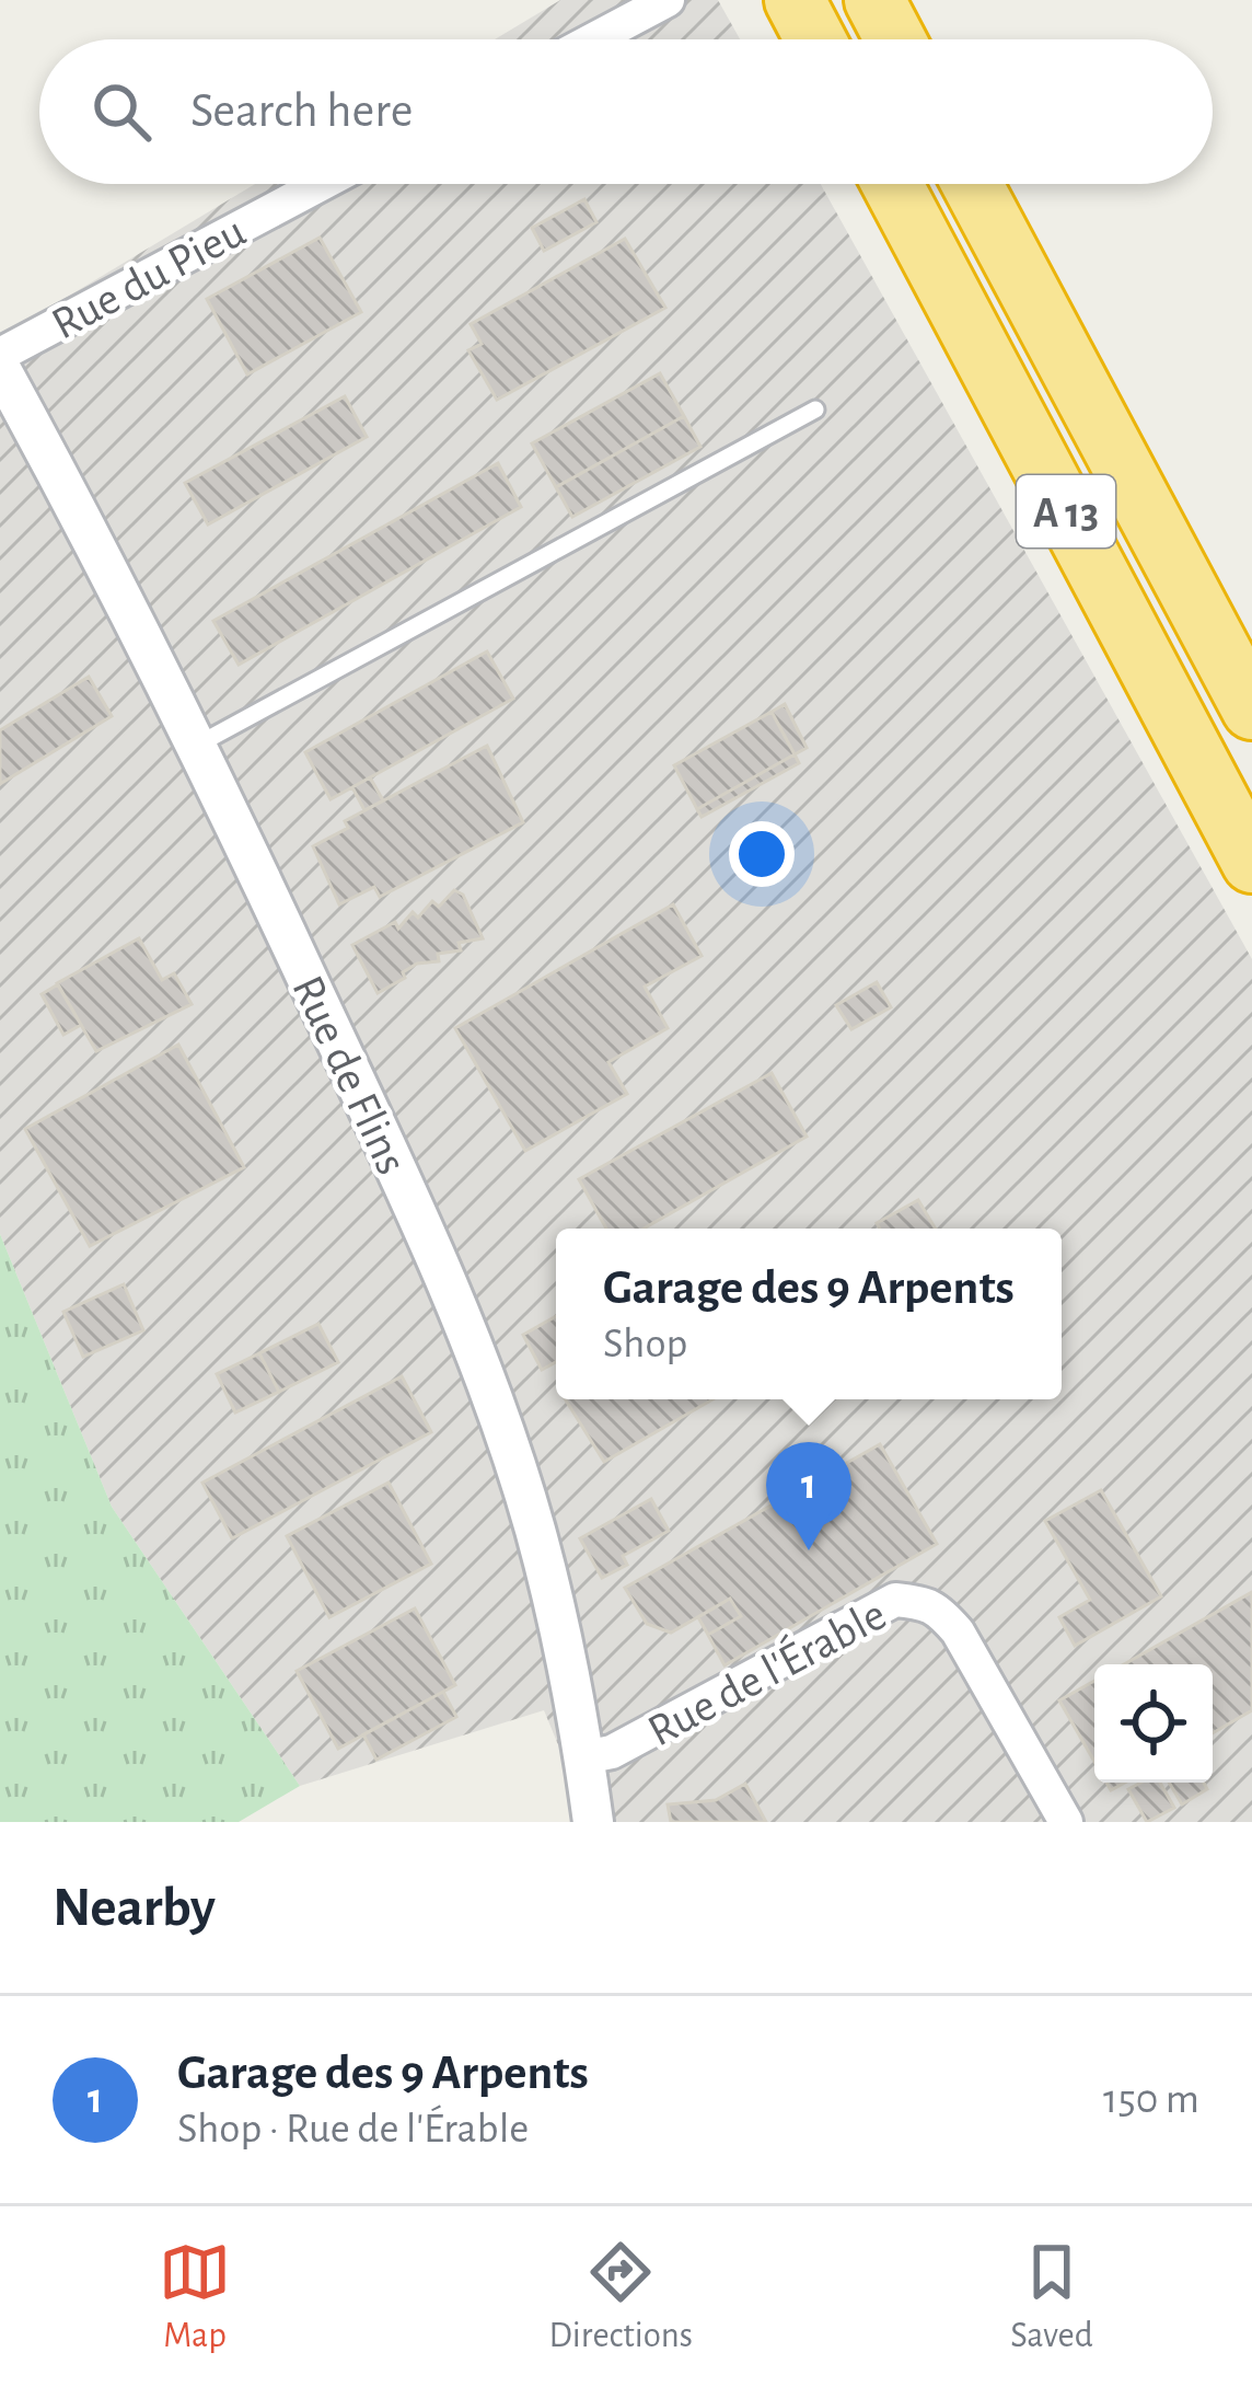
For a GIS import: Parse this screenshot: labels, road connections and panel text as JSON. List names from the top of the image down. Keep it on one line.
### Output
{"streets":{"highway":["A 13"],"street":["Rue du Pieu","Rue de Flins","Rue de l'Érable"]},"crossings":[["Rue de Flins","Rue de l'Érable"]],"page":{"search":"Search here","popup":["Garage des 9 Arpents","Shop"],"pins":"1","heading":"Nearby","list":[{"mark":"1","name":"Garage des 9 Arpents","note":"Shop · Rue de l'Érable","value":"150 m"}],"nav":["Map","Directions","Saved"]}}
